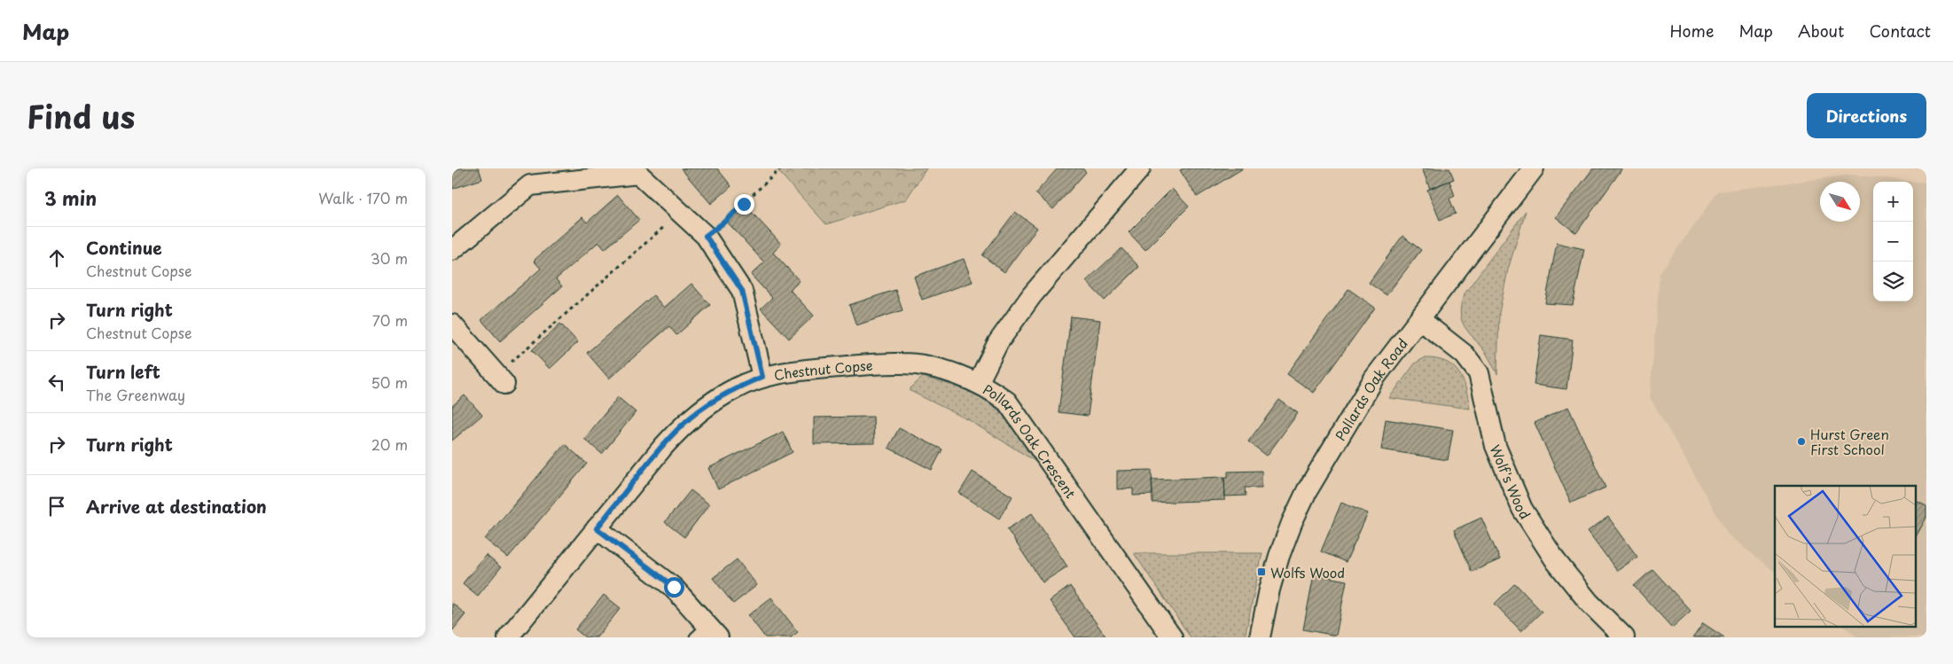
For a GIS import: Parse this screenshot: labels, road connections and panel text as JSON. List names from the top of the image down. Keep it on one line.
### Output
{"streets":{"street":["Chestnut Copse","Pollards Oak Road","Pollards Oak Crescent","Wolf's Wood"]},"crossings":[["Chestnut Copse","Pollards Oak Crescent"],["Pollards Oak Road","Wolf's Wood"]],"places":{"other":["Hurst Green First School"],"transit":["Wolfs Wood"]},"north":"bottom right","page":{"header":"Map","nav":["Home","Map","About","Contact"],"title":"Find us","buttons":"Directions","heading":["3 min","Walk · 170 m"],"map_buttons":["+","−"],"list":[["Continue","Chestnut Copse","30 m"],["Turn right","Chestnut Copse","70 m"],["Turn left","The Greenway","50 m"],["Turn right","20 m"],"Arrive at destination"]}}
